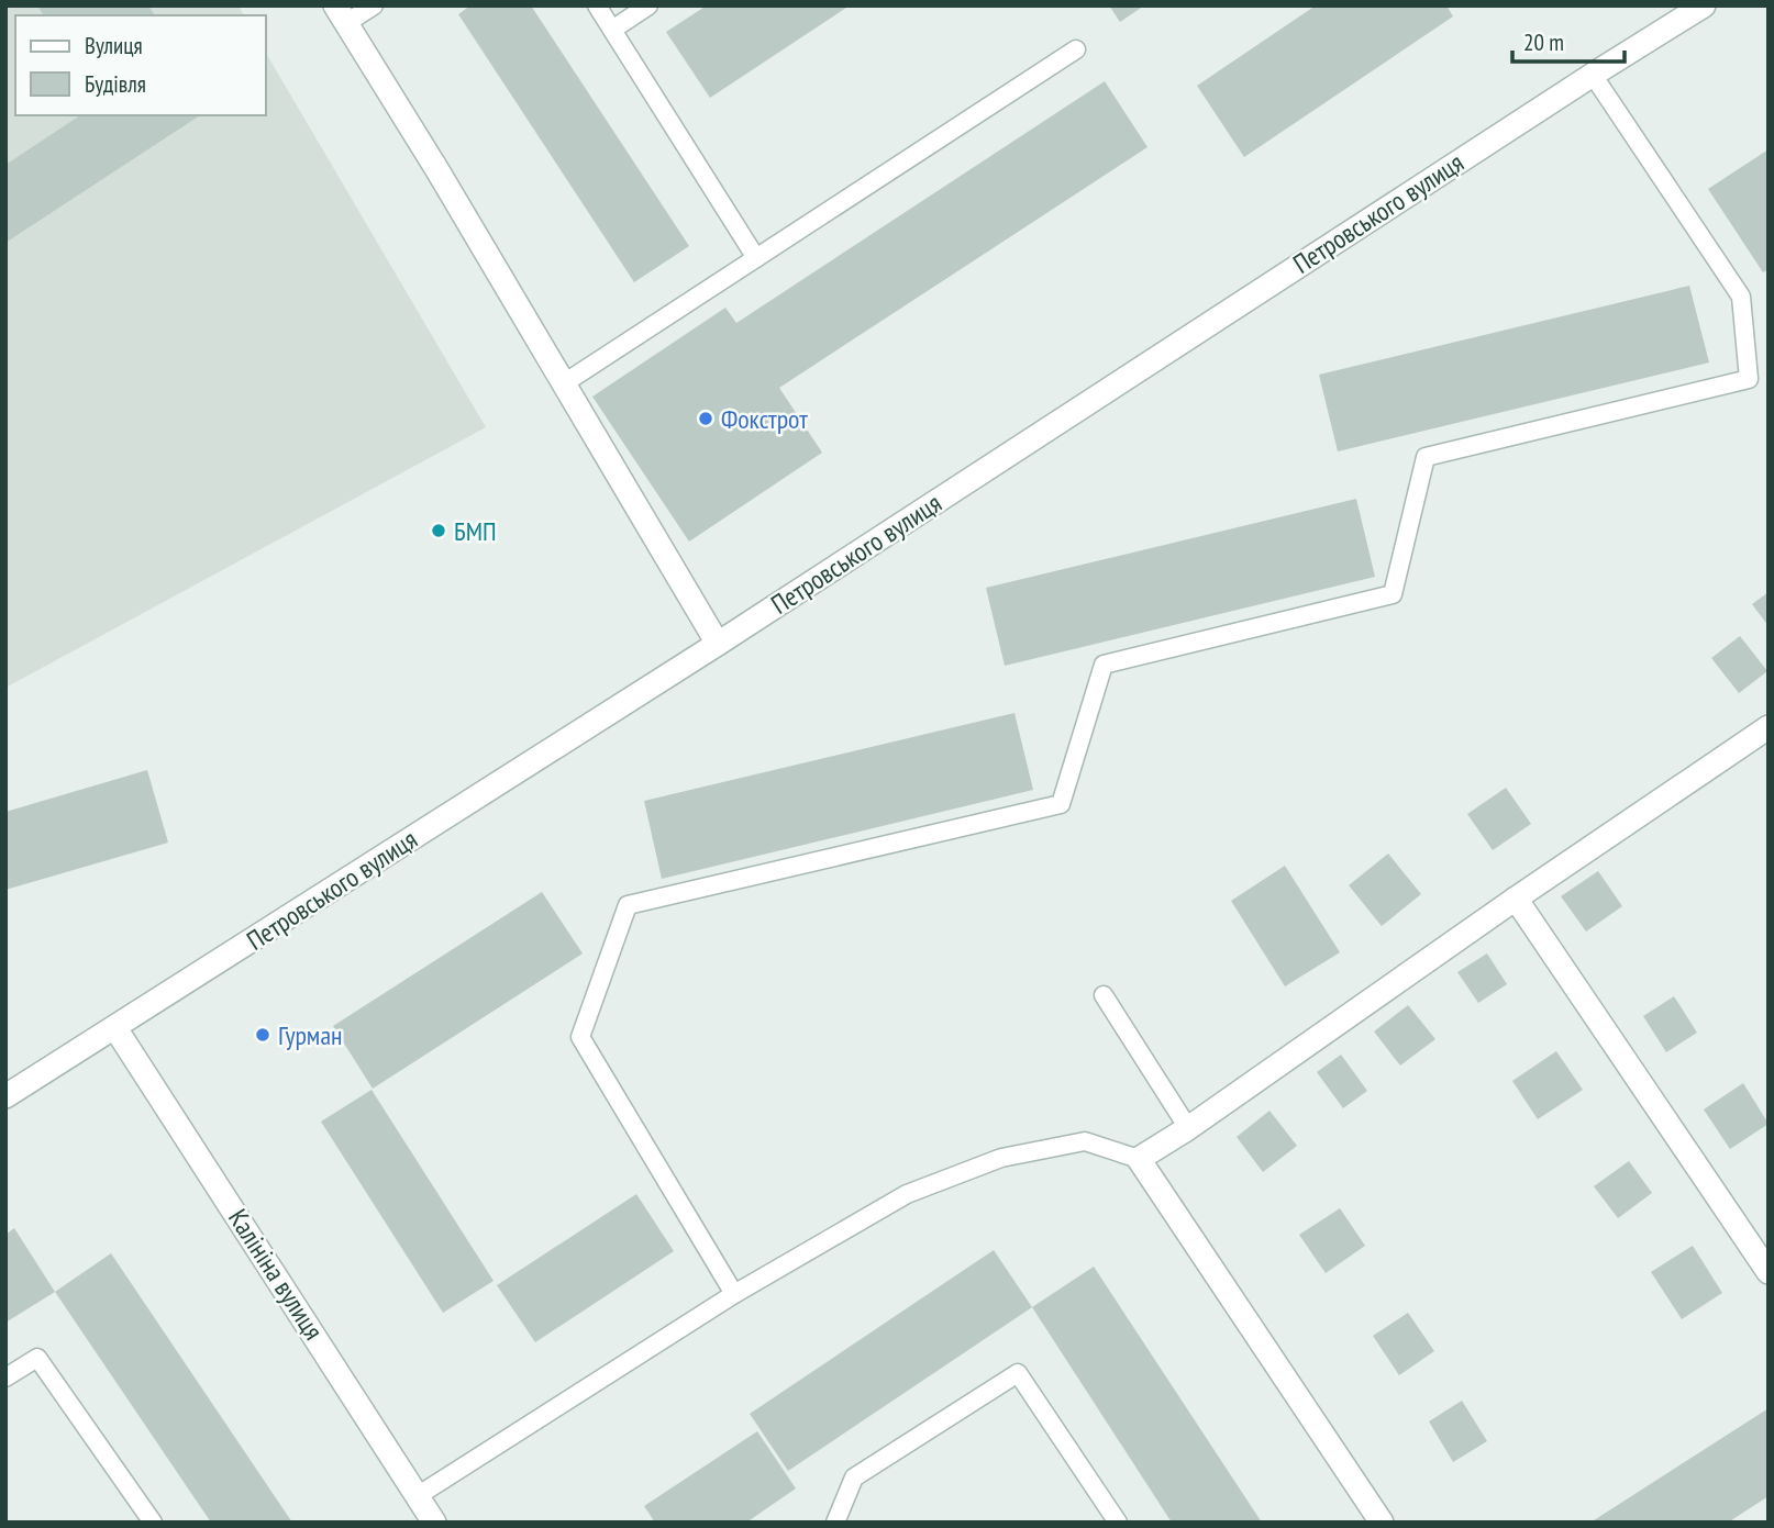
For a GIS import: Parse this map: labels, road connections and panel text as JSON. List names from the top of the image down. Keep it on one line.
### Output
{"streets":{"street":["Петровського вулиця","Калініна вулиця"]},"crossings":[["Петровського вулиця","Калініна вулиця"]],"places":["Фокстрот","БМП","Гурман"],"legend":["Вулиця","Будівля"],"scale_bar":"20 m"}
